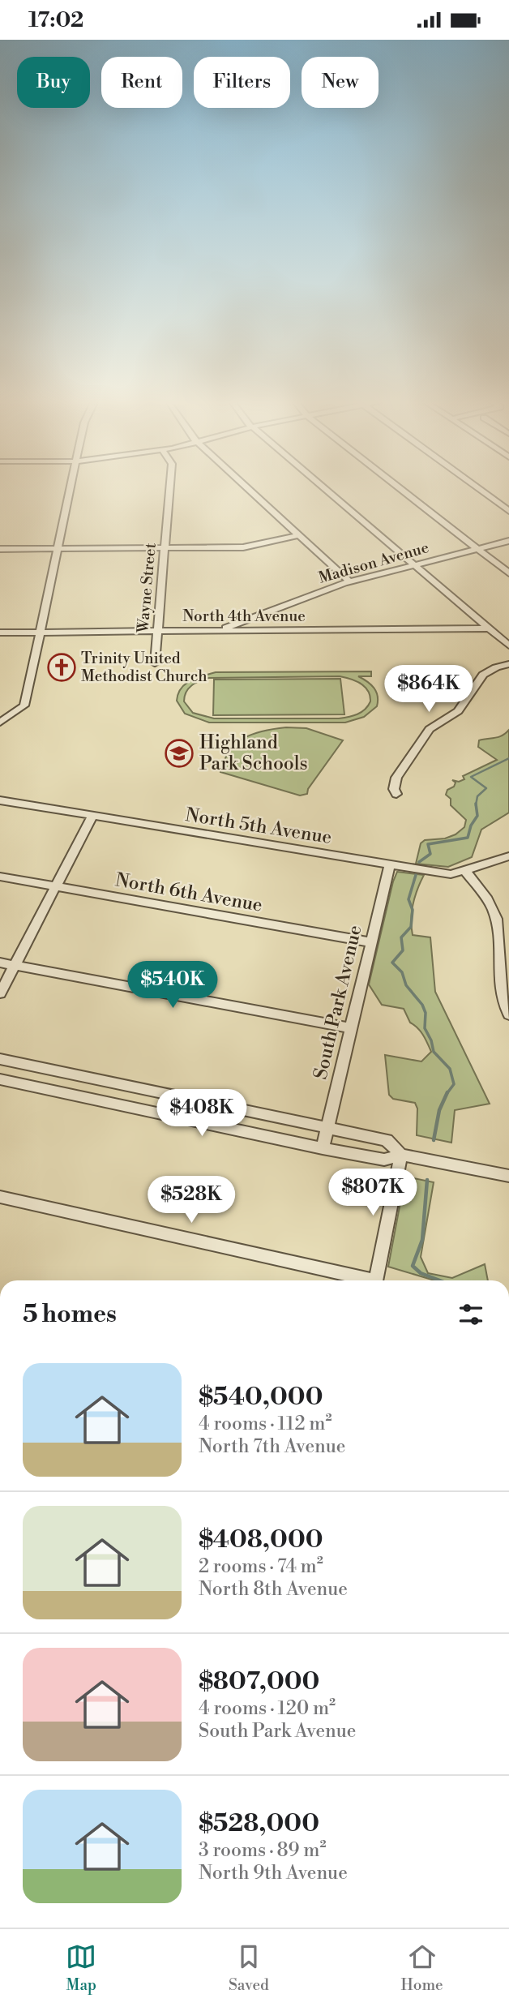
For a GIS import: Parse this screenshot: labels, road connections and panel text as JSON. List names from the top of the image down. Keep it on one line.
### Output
{"streets":{"street":["Madison Avenue","Wayne Street","North 4th Avenue","North 5th Avenue","North 6th Avenue","South Park Avenue"]},"crossings":[["Madison Avenue","North 4th Avenue"],["Wayne Street","North 4th Avenue"],["North 5th Avenue","South Park Avenue"],["North 6th Avenue","South Park Avenue"]],"places":{"church":["Trinity United Methodist Church"],"school or university":["Highland Park Schools"]},"page":{"status":"17:02","chip":["Buy","Rent","Filters","New"],"price":["$864K","$540K","$408K","$807K","$528K"],"heading":"5 homes","list":[{"name":"$540,000","note":"4 rooms · 112 m² · North 7th Avenue"},{"name":"$408,000","note":"2 rooms · 74 m² · North 8th Avenue"},{"name":"$807,000","note":"4 rooms · 120 m² · South Park Avenue"},{"name":"$528,000","note":"3 rooms · 89 m² · North 9th Avenue"}],"tabs":["Map","Saved","Home"]}}
